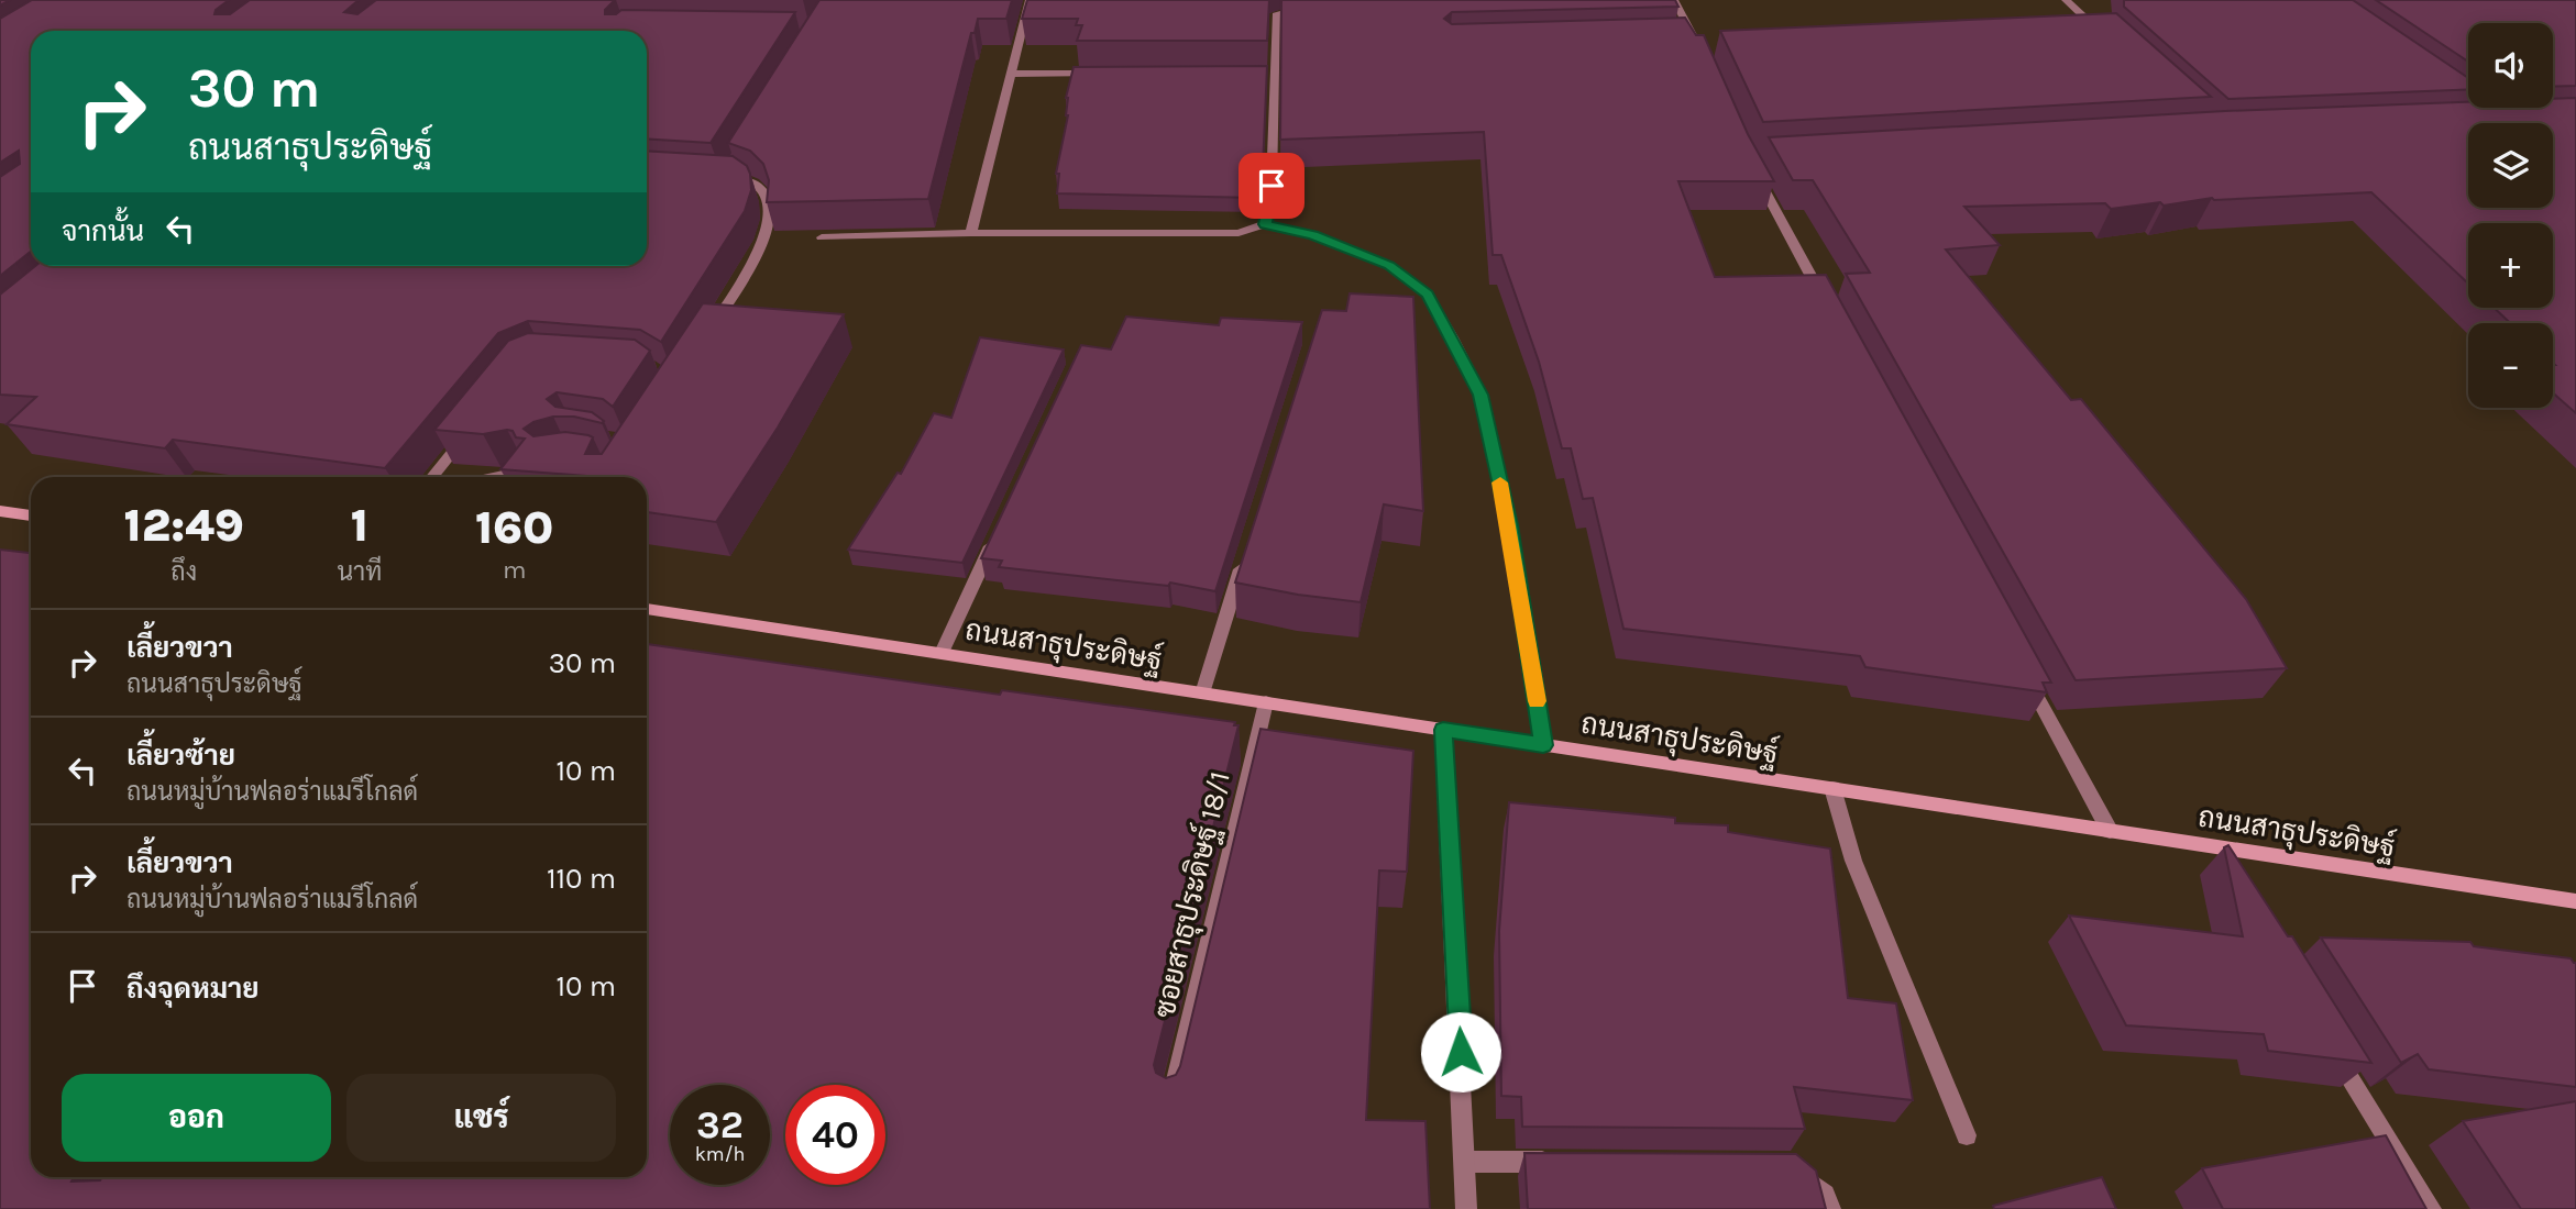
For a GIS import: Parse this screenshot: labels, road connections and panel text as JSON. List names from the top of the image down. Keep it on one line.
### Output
{"streets":{"main road":["ถนนสาธุประดิษฐ์"],"street":["ซอยสาธุประดิษฐ์ 18/1"]},"crossings":[["ถนนสาธุประดิษฐ์","ซอยสาธุประดิษฐ์ 18/1"]],"page":{"map_buttons":["+","−"],"turn":["30 m","ถนนสาธุประดิษฐ์"],"then":"จากนั้น","eta":["12:49","ถึง","1","นาที","160","m"],"list":[{"name":"เลี้ยวขวา","note":"ถนนสาธุประดิษฐ์","value":"30 m"},{"name":"เลี้ยวซ้าย","note":"ถนนหมู่บ้านฟลอร่าแมรีโกลด์","value":"10 m"},{"name":"เลี้ยวขวา","note":"ถนนหมู่บ้านฟลอร่าแมรีโกลด์","value":"110 m"},{"name":"ถึงจุดหมาย","value":"10 m"}],"buttons":["ออก","แชร์"],"speed":"32 km/h","limit":"40"}}
